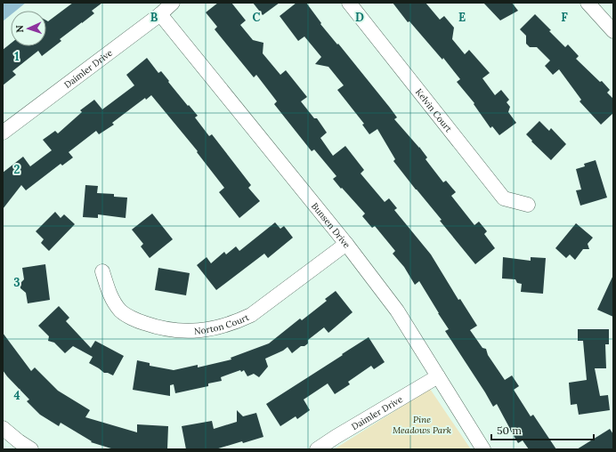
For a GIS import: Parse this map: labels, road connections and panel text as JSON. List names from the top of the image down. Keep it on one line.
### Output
{"streets":{"street":["Daimler Drive","Kelvin Court","Bunsen Drive","Norton Court"]},"crossings":[["Daimler Drive","Bunsen Drive"],["Bunsen Drive","Norton Court"]],"parks":["Pine Meadows Park"],"scale_bar":"50 m","north":"left","grid":{"columns":["B","C","D","E","F"],"rows":["1","2","3","4"]}}
